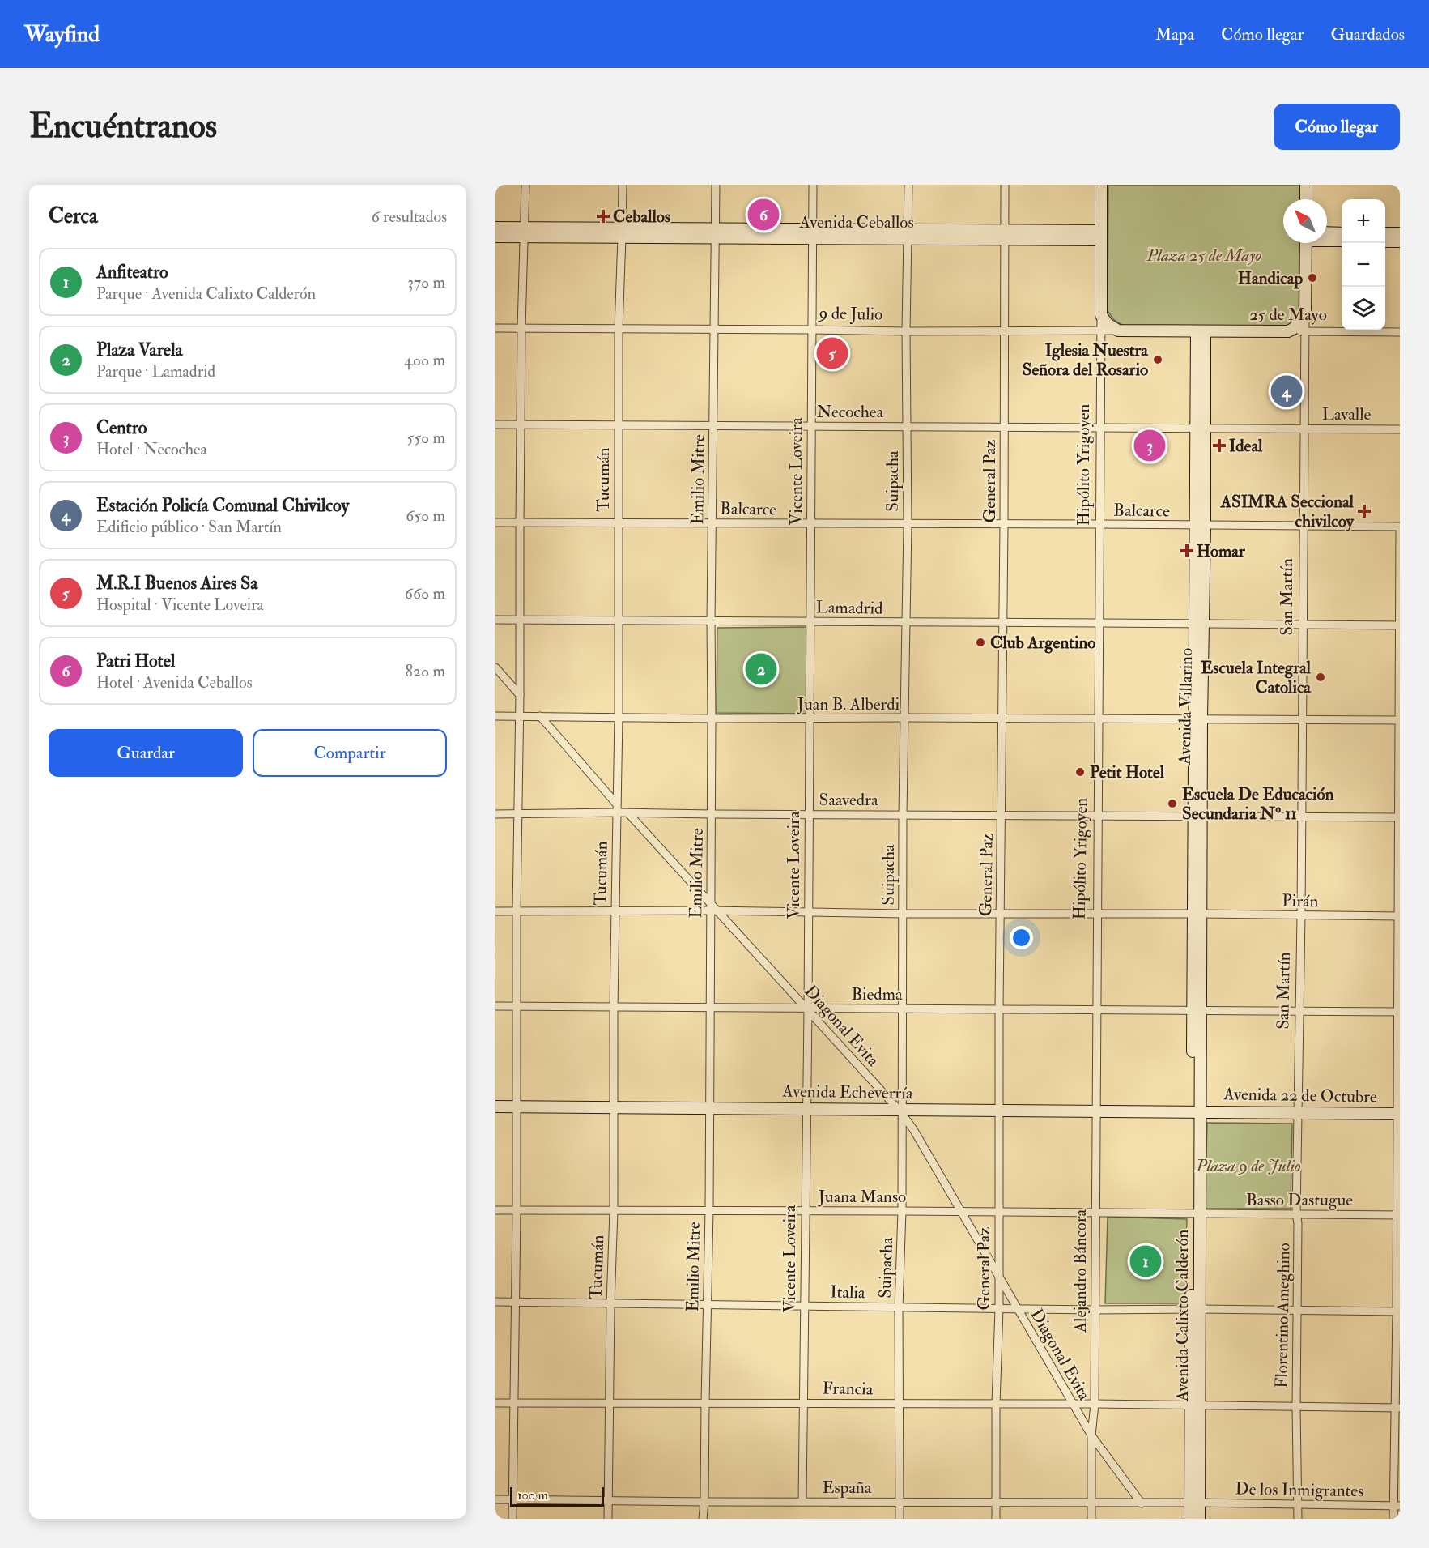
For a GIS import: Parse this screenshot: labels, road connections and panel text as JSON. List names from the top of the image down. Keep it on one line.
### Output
{"streets":{"main road":["Avenida Ceballos","9 de Julio","25 de Mayo","Hipólito Yrigoyen","San Martín","Avenida Villarino","Avenida Echeverría","Avenida 22 de Octubre","Avenida Calixto Calderón"],"street":["Necochea","Lavalle","Vicente Loveira","Tucumán","Emilio Mitre","Suipacha","General Paz","Balcarce","Lamadrid","Juan B. Alberdi","Saavedra","Pirán","Biedma","Diagonal Evita","Juana Manso","Basso Dastugue","Alejandro Báncora","Italia","Florentino Ameghino","Francia","España","De los Inmigrantes"]},"crossings":[["Avenida Ceballos","Hipólito Yrigoyen"],["Avenida Ceballos","Vicente Loveira"],["Avenida Ceballos","Tucumán"],["Avenida Ceballos","Emilio Mitre"],["Avenida Ceballos","Suipacha"],["Avenida Ceballos","General Paz"],["9 de Julio","25 de Mayo"],["9 de Julio","Hipólito Yrigoyen"],["9 de Julio","Vicente Loveira"],["9 de Julio","Tucumán"],["9 de Julio","Emilio Mitre"],["9 de Julio","Suipacha"],["9 de Julio","General Paz"],["9 de Julio","Avenida Villarino"],["25 de Mayo","San Martín"],["25 de Mayo","Avenida Villarino"],["Necochea","Lavalle"],["Necochea","Hipólito Yrigoyen"],["Necochea","Vicente Loveira"],["Necochea","Tucumán"],["Necochea","Emilio Mitre"],["Necochea","Suipacha"],["Necochea","General Paz"],["Necochea","Avenida Villarino"],["Lavalle","San Martín"],["Lavalle","Avenida Villarino"],["Hipólito Yrigoyen","Balcarce"],["Hipólito Yrigoyen","Lamadrid"],["Hipólito Yrigoyen","Juan B. Alberdi"],["Hipólito Yrigoyen","Saavedra"],["Hipólito Yrigoyen","Pirán"],["Hipólito Yrigoyen","Biedma"],["Hipólito Yrigoyen","Avenida Echeverría"],["Hipólito Yrigoyen","Alejandro Báncora"],["Vicente Loveira","Balcarce"],["Vicente Loveira","Lamadrid"],["Vicente Loveira","Juan B. Alberdi"],["Vicente Loveira","Saavedra"],["Vicente Loveira","Pirán"],["Vicente Loveira","Biedma"],["Vicente Loveira","Diagonal Evita"],["Vicente Loveira","Avenida Echeverría"],["Vicente Loveira","Juana Manso"],["Vicente Loveira","Italia"],["Vicente Loveira","Francia"],["Vicente Loveira","España"],["Tucumán","Balcarce"],["Tucumán","Lamadrid"],["Tucumán","Juan B. Alberdi"],["Tucumán","Saavedra"],["Tucumán","Pirán"],["Tucumán","Biedma"],["Tucumán","Avenida Echeverría"],["Tucumán","Juana Manso"],["Tucumán","Italia"],["Tucumán","Francia"],["Tucumán","España"],["Emilio Mitre","Balcarce"],["Emilio Mitre","Lamadrid"],["Emilio Mitre","Juan B. Alberdi"],["Emilio Mitre","Saavedra"],["Emilio Mitre","Pirán"],["Emilio Mitre","Biedma"],["Emilio Mitre","Diagonal Evita"],["Emilio Mitre","Avenida Echeverría"],["Emilio Mitre","Juana Manso"],["Emilio Mitre","Italia"],["Emilio Mitre","Francia"],["Emilio Mitre","España"],["Suipacha","Balcarce"],["Suipacha","Lamadrid"],["Suipacha","Juan B. Alberdi"],["Suipacha","Saavedra"],["Suipacha","Pirán"],["Suipacha","Biedma"],["Suipacha","Diagonal Evita"],["Suipacha","Avenida Echeverría"],["Suipacha","Juana Manso"],["Suipacha","Italia"],["Suipacha","Francia"],["Suipacha","España"],["General Paz","Balcarce"],["General Paz","Lamadrid"],["General Paz","Juan B. Alberdi"],["General Paz","Saavedra"],["General Paz","Pirán"],["General Paz","Biedma"],["General Paz","Diagonal Evita"],["General Paz","Avenida Echeverría"],["General Paz","Juana Manso"],["General Paz","Italia"],["General Paz","Francia"],["General Paz","España"],["Balcarce","San Martín"],["Balcarce","Avenida Villarino"],["San Martín","Lamadrid"],["San Martín","Juan B. Alberdi"],["San Martín","Saavedra"],["San Martín","Pirán"],["San Martín","Biedma"],["San Martín","Avenida 22 de Octubre"],["San Martín","Florentino Ameghino"],["Lamadrid","Avenida Villarino"],["Juan B. Alberdi","Avenida Villarino"],["Avenida Villarino","Saavedra"],["Avenida Villarino","Pirán"],["Avenida Villarino","Biedma"],["Avenida Villarino","Avenida Echeverría"],["Avenida Villarino","Avenida 22 de Octubre"],["Avenida Villarino","Avenida Calixto Calderón"],["Saavedra","Diagonal Evita"],["Pirán","Diagonal Evita"],["Biedma","Diagonal Evita"],["Diagonal Evita","Avenida Echeverría"],["Diagonal Evita","Juana Manso"],["Diagonal Evita","Alejandro Báncora"],["Diagonal Evita","Italia"],["Diagonal Evita","Francia"],["Diagonal Evita","España"],["Avenida Echeverría","Avenida 22 de Octubre"],["Avenida Echeverría","Alejandro Báncora"],["Avenida Echeverría","Avenida Calixto Calderón"],["Avenida 22 de Octubre","Avenida Calixto Calderón"],["Avenida 22 de Octubre","Florentino Ameghino"],["Juana Manso","Basso Dastugue"],["Juana Manso","Alejandro Báncora"],["Juana Manso","Avenida Calixto Calderón"],["Basso Dastugue","Avenida Calixto Calderón"],["Basso Dastugue","Florentino Ameghino"],["Alejandro Báncora","Italia"],["Alejandro Báncora","Francia"],["Alejandro Báncora","España"],["Italia","Avenida Calixto Calderón"],["Italia","Florentino Ameghino"],["Avenida Calixto Calderón","Francia"],["Avenida Calixto Calderón","España"],["Avenida Calixto Calderón","De los Inmigrantes"],["Florentino Ameghino","Francia"],["Florentino Ameghino","De los Inmigrantes"],["España","De los Inmigrantes"]],"parks":["Plaza 25 de Mayo","Plaza 9 de Julio"],"places":{"health":["Ceballos","Ideal","ASIMRA Seccional chivilcoy","Homar"],"other":["Handicap","Iglesia Nuestra Señora del Rosario","Club Argentino","Escuela Integral Catolica","Petit Hotel","Escuela De Educación Secundaria Nº 11"]},"scale_bar":"100 m","north":"top left","page":{"header":"Wayfind","nav":["Mapa","Cómo llegar","Guardados"],"buttons":["Cómo llegar",["Guardar","Compartir"]],"title":"Encuéntranos","heading":["Cerca","6 resultados"],"pins":["6","5","4","3","2","1"],"map_buttons":["+","−"],"list":[{"mark":"1","name":"Anfiteatro","note":"Parque · Avenida Calixto Calderón","value":"370 m"},{"mark":"2","name":"Plaza Varela","note":"Parque · Lamadrid","value":"400 m"},{"mark":"3","name":"Centro","note":"Hotel · Necochea","value":"550 m"},{"mark":"4","name":"Estación Policía Comunal Chivilcoy","note":"Edificio público · San Martín","value":"650 m"},{"mark":"5","name":"M.R.I Buenos Aires Sa","note":"Hospital · Vicente Loveira","value":"660 m"},{"mark":"6","name":"Patri Hotel","note":"Hotel · Avenida Ceballos","value":"820 m"}],"scale":"100 m"}}
